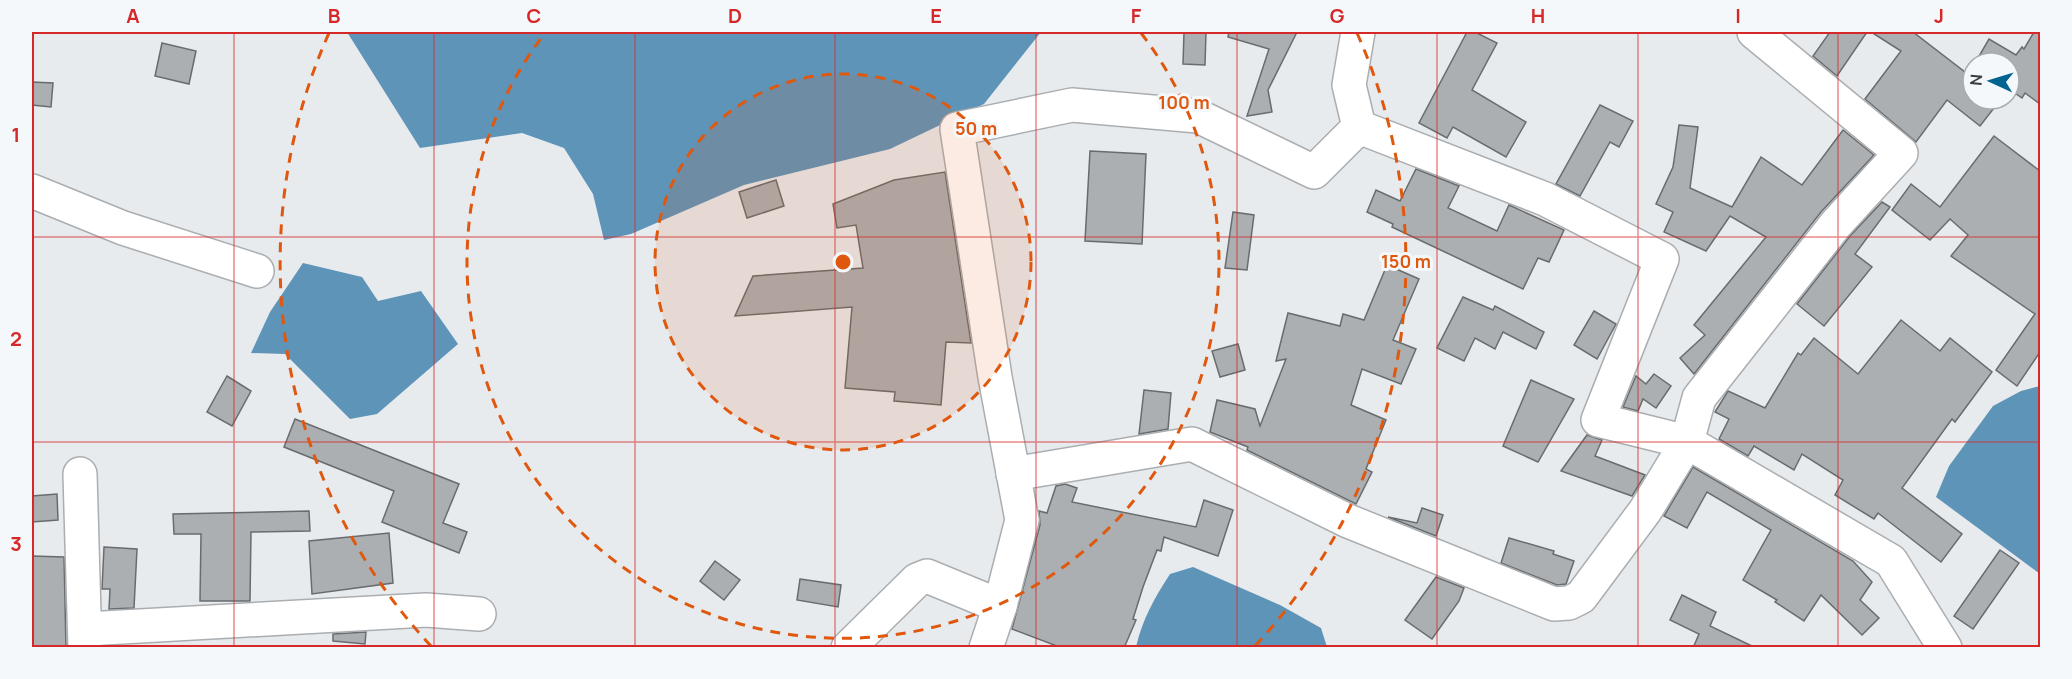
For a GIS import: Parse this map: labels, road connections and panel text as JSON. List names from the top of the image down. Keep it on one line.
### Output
{"north":"left","grid":{"columns":["A","B","C","D","E","F","G","H","I","J"],"rows":["1","2","3"]},"rings":["100 m","50 m","150 m"]}
